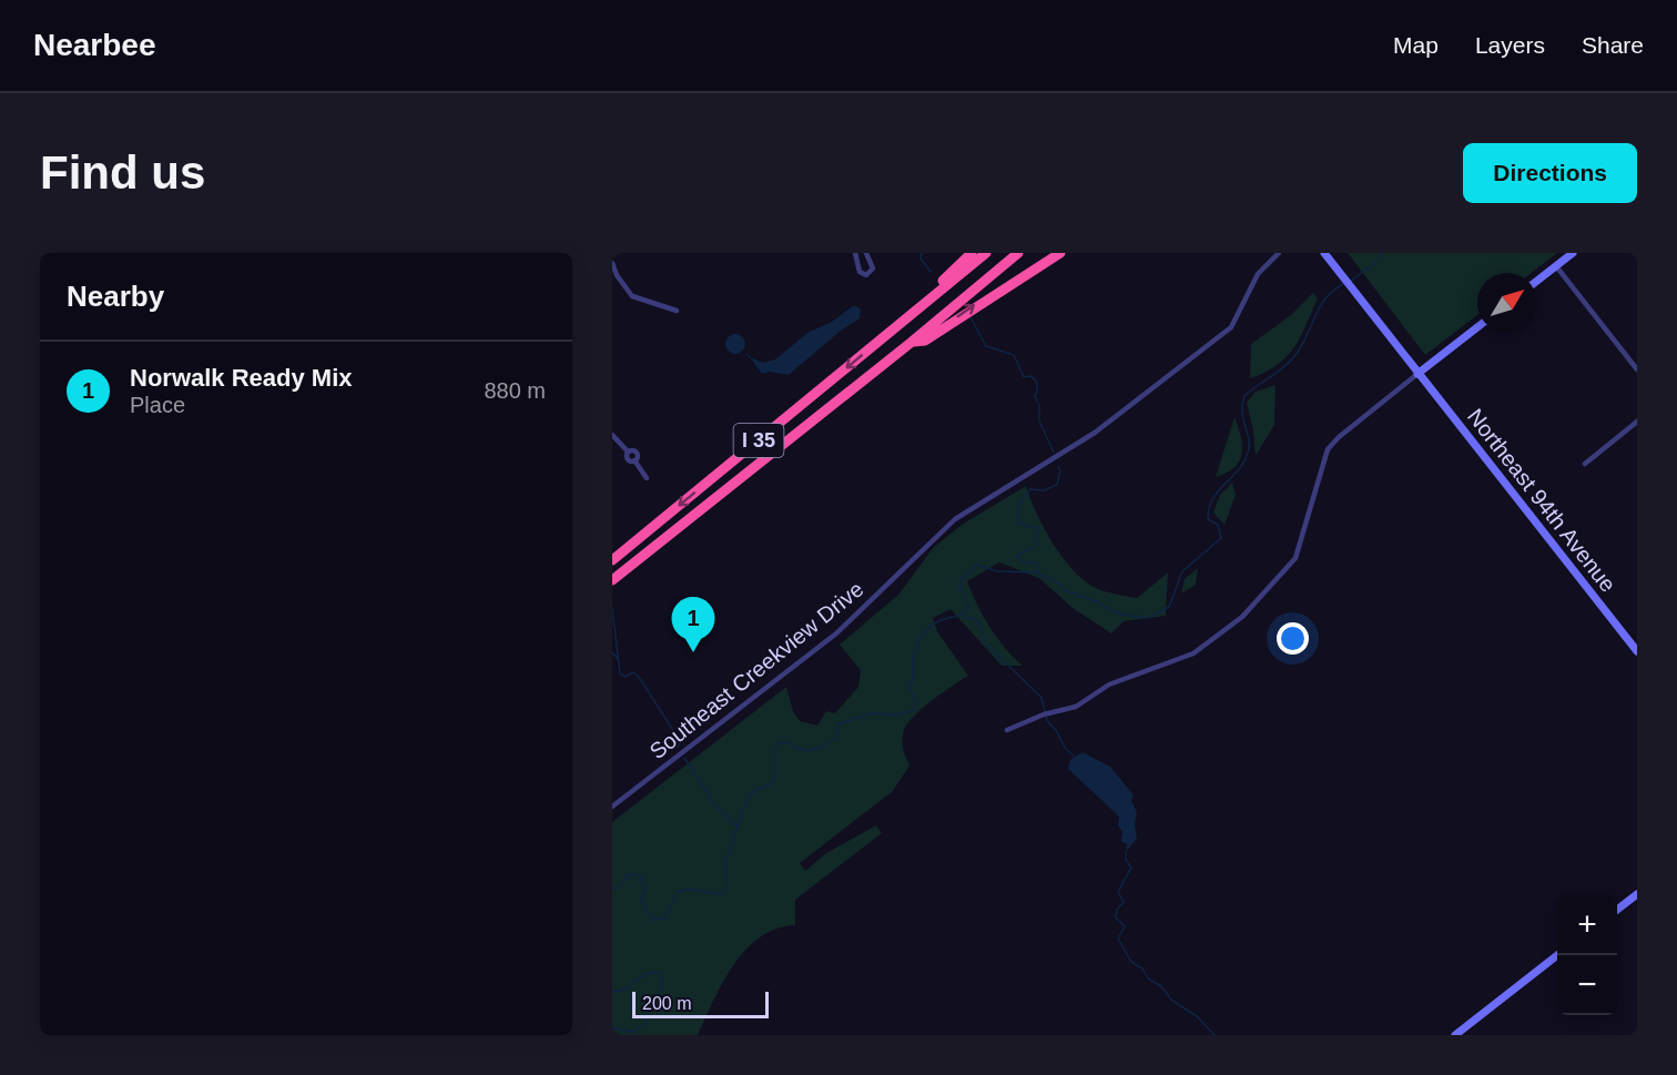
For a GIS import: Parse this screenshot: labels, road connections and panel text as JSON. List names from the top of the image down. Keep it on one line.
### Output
{"streets":{"highway":["I 35"],"main road":["Northeast 94th Avenue"],"street":["Southeast Creekview Drive"]},"scale_bar":"200 m","north":"top right","page":{"header":"Nearbee","nav":["Map","Layers","Share"],"buttons":"Directions","title":"Find us","heading":"Nearby","list":[{"mark":"1","name":"Norwalk Ready Mix","note":"Place","value":"880 m"}],"pins":"1","map_buttons":["+","−"],"scale":"200 m"}}
